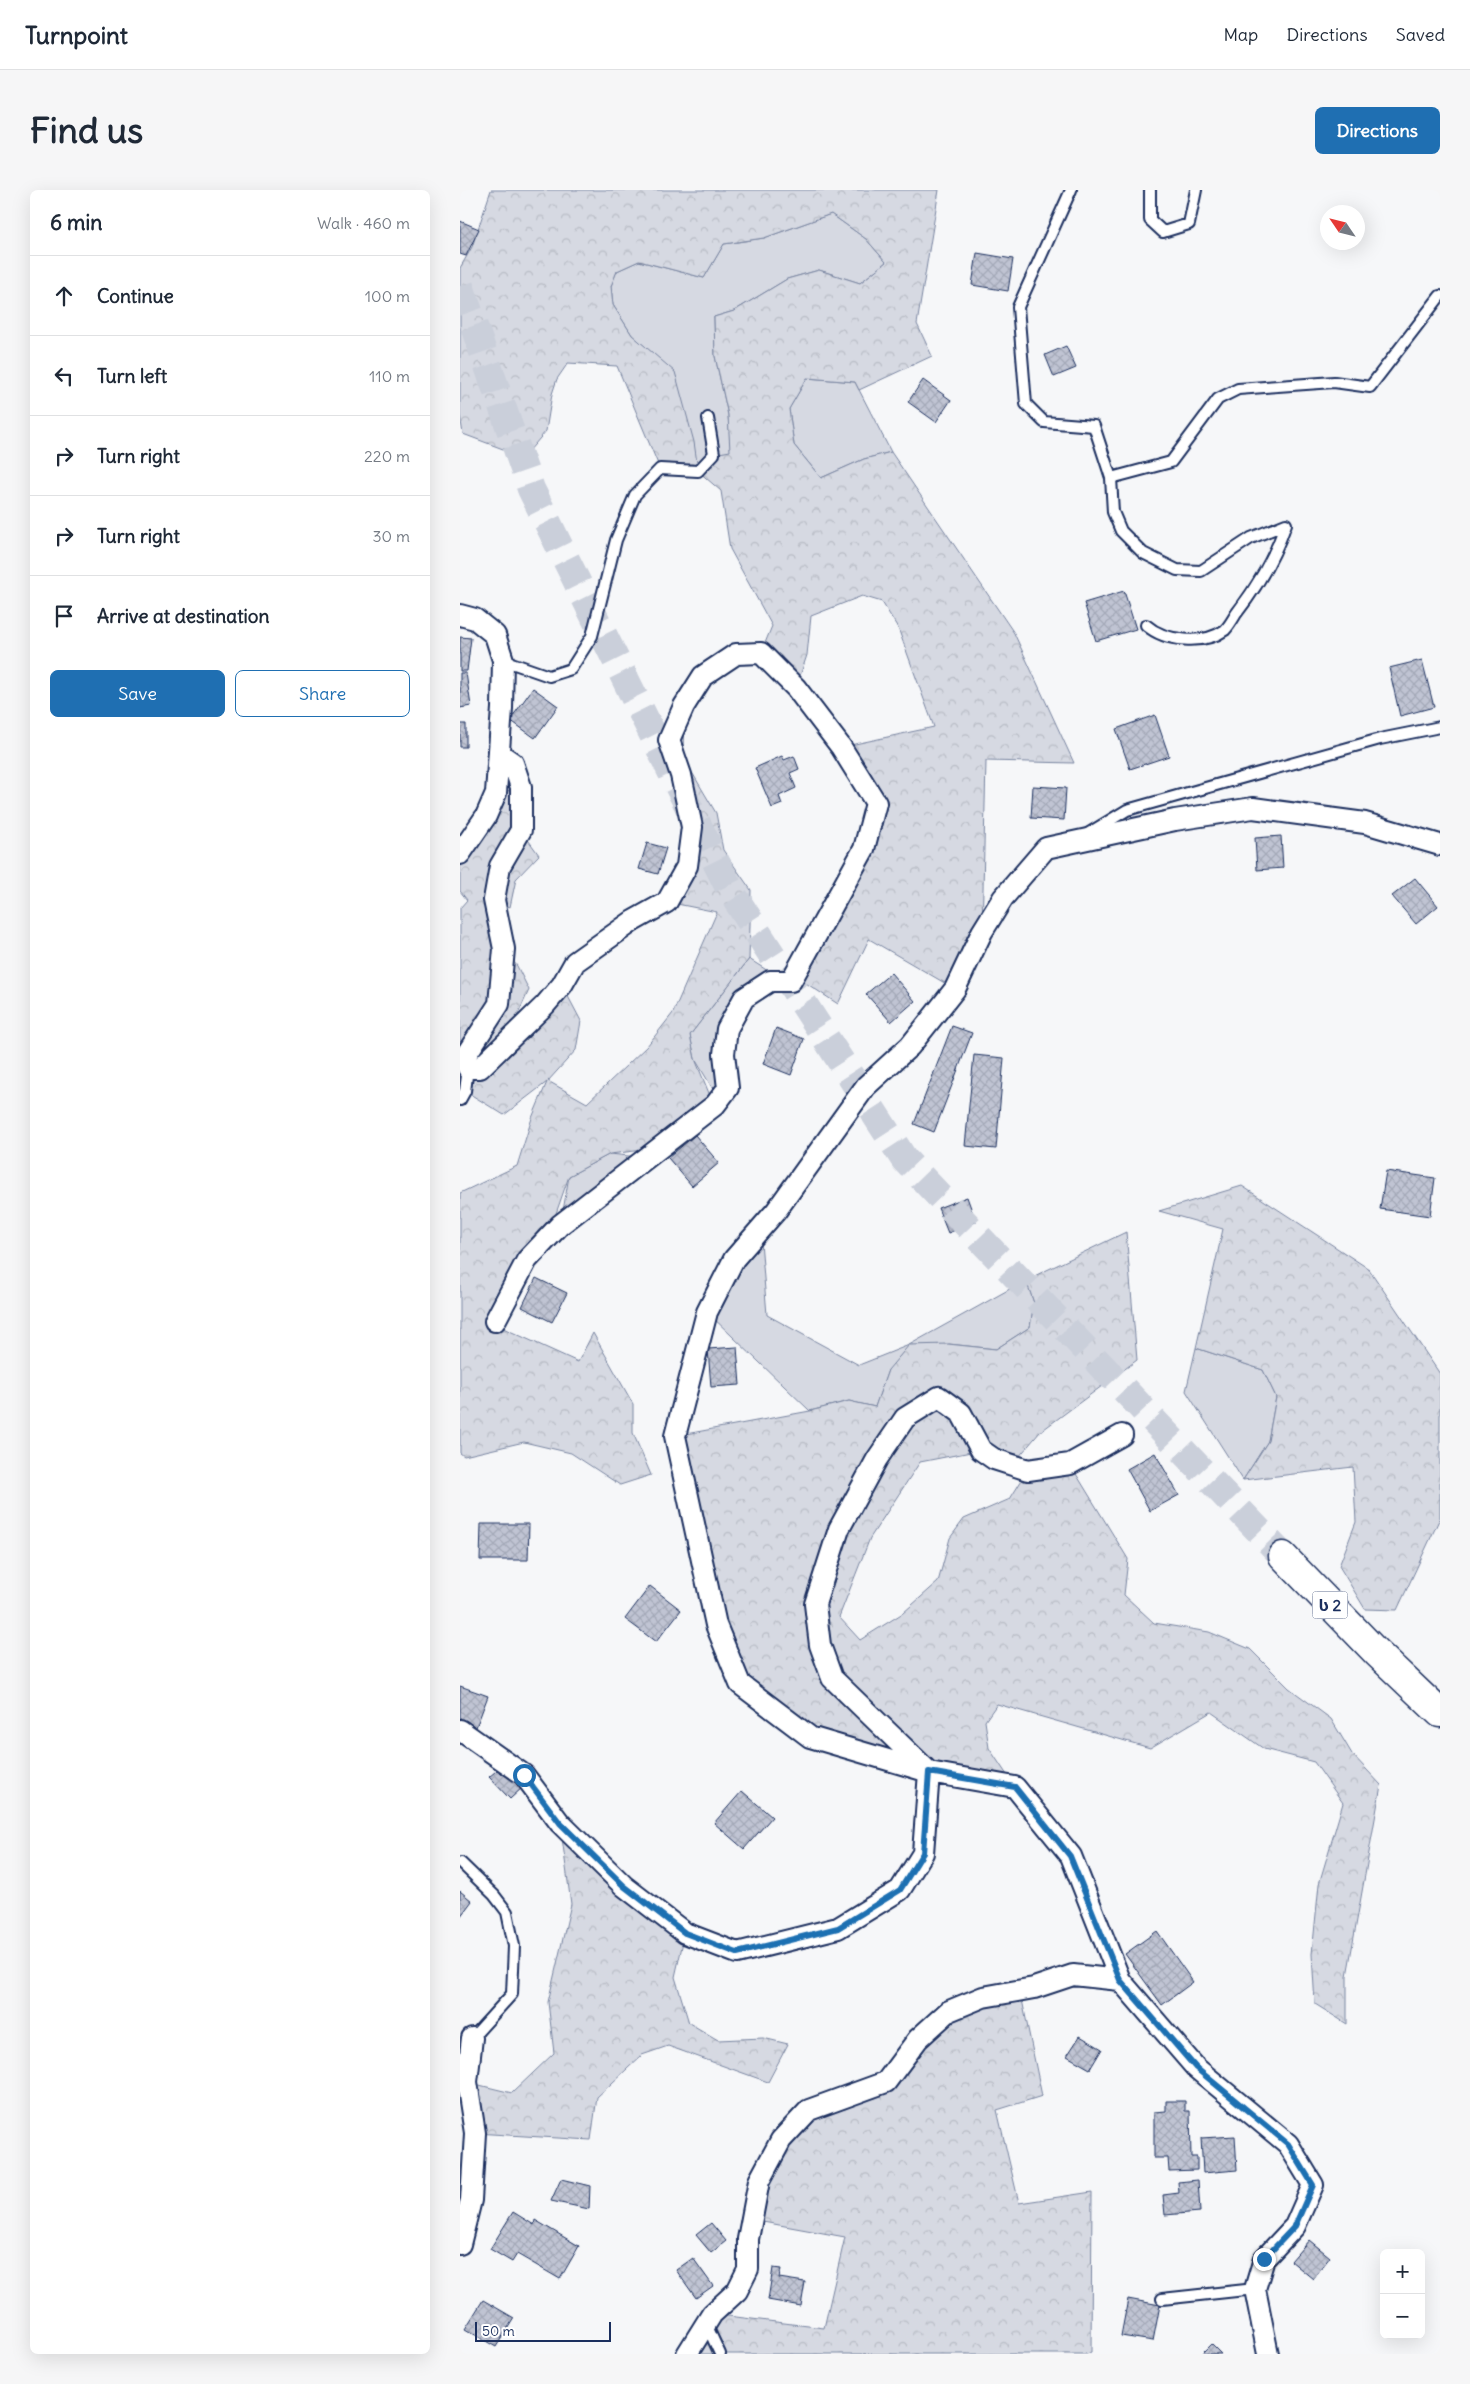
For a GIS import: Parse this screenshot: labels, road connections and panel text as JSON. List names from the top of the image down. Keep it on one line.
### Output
{"streets":{"highway":["ს 2"]},"scale_bar":"50 m","north":"top left","page":{"header":"Turnpoint","nav":["Map","Directions","Saved"],"buttons":["Directions",["Save","Share"]],"title":"Find us","heading":["6 min","Walk · 460 m"],"list":[["Continue","100 m"],["Turn left","110 m"],["Turn right","220 m"],["Turn right","30 m"],"Arrive at destination"],"map_buttons":["+","−"],"scale":"50 m"}}
